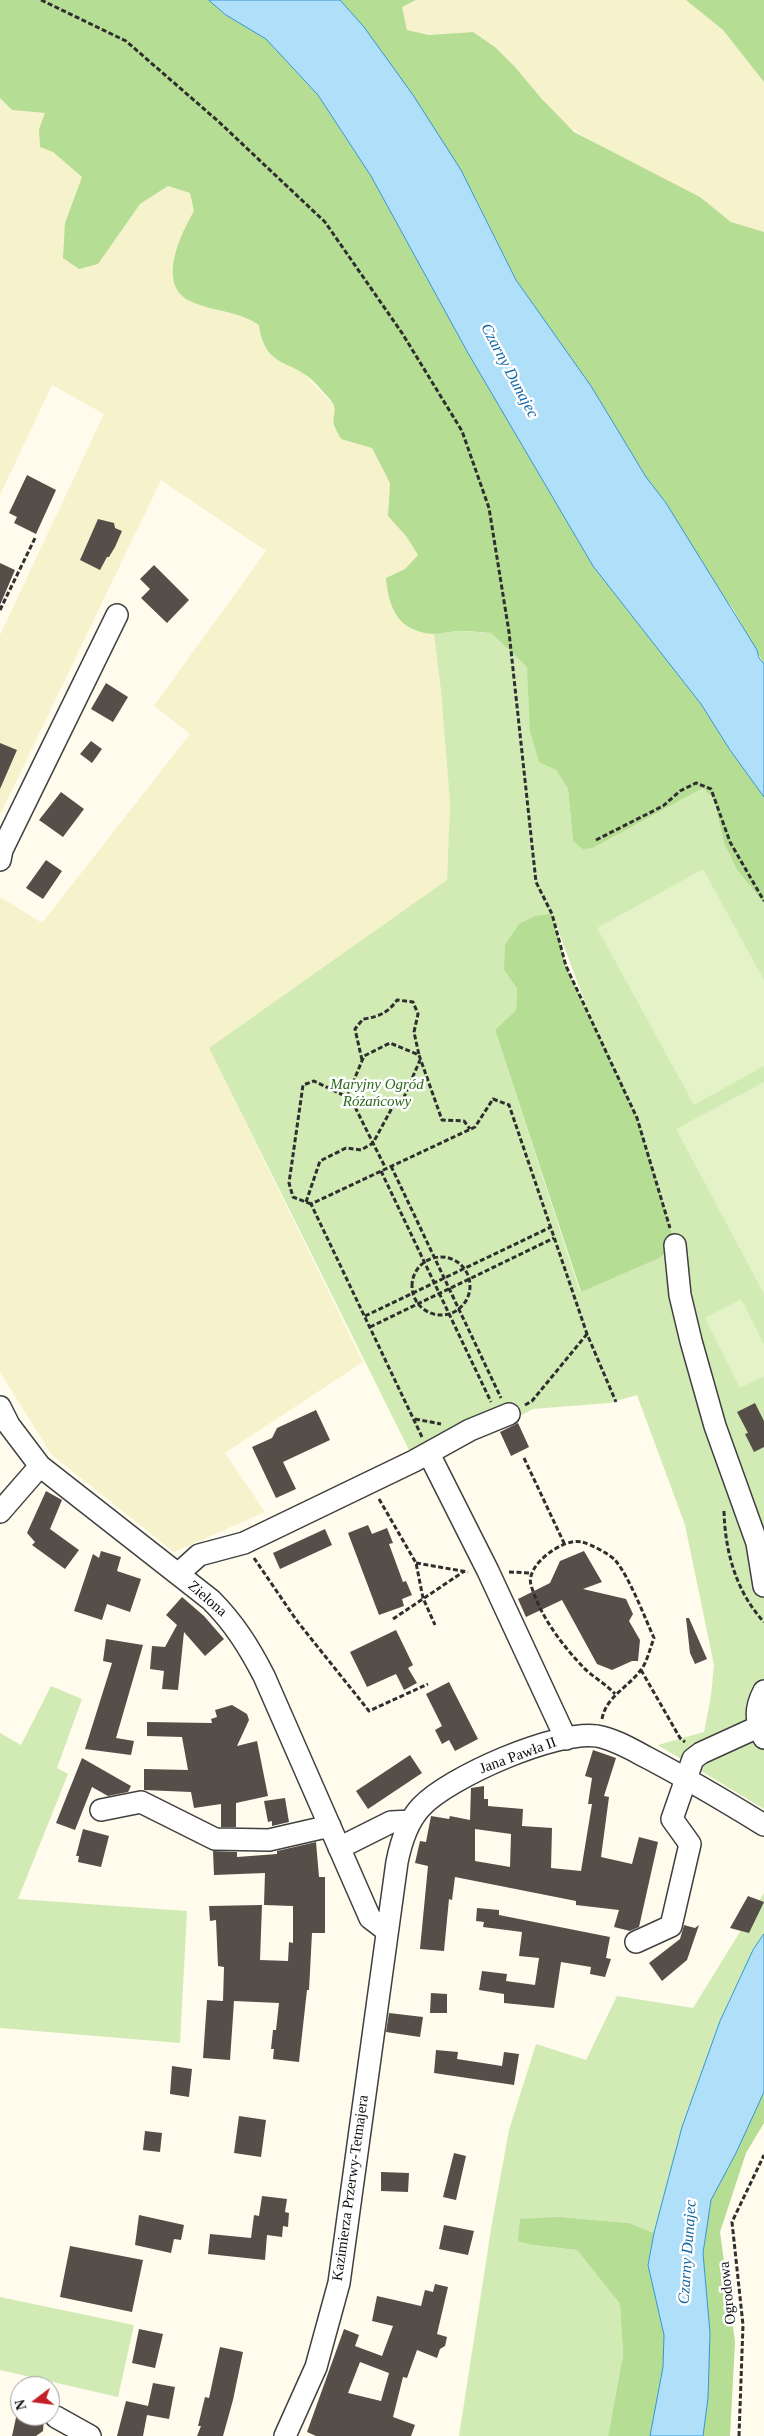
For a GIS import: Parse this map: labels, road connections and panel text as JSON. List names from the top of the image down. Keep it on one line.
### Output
{"streets":{"street":["Zielona","Jana Pawła II","Kazimierza Przerwy-Tetmajera"],"path":["Ogrodowa"]},"crossings":[["Zielona","Jana Pawła II"],["Zielona","Kazimierza Przerwy-Tetmajera"],["Jana Pawła II","Kazimierza Przerwy-Tetmajera"]],"water":["Czarny Dunajec"],"parks":["Maryjny Ogród Różańcowy"],"north":"left"}
